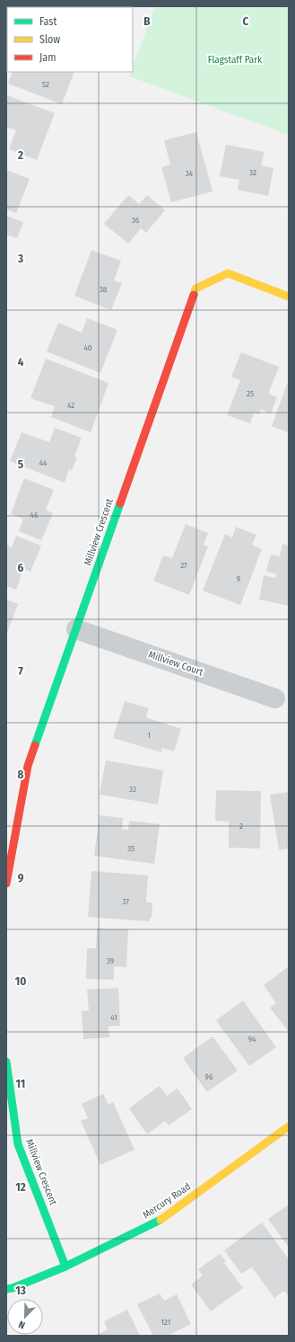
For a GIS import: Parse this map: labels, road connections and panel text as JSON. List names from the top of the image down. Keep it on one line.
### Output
{"streets":{"street":["Millview Crescent","Millview Court","Mercury Road"]},"crossings":[["Millview Crescent","Millview Court"],["Millview Crescent","Mercury Road"]],"parks":["Flagstaff Park"],"house_numbers":["52","32","34","36","38","40","25","42","44","46","27","9","1","33","2","35","37","39","41","94","96","121"],"legend":["Fast","Slow","Jam"],"north":"bottom left","grid":{"columns":["B","C"],"rows":["2","3","4","5","6","7","8","9","10","11","12","13"]}}
